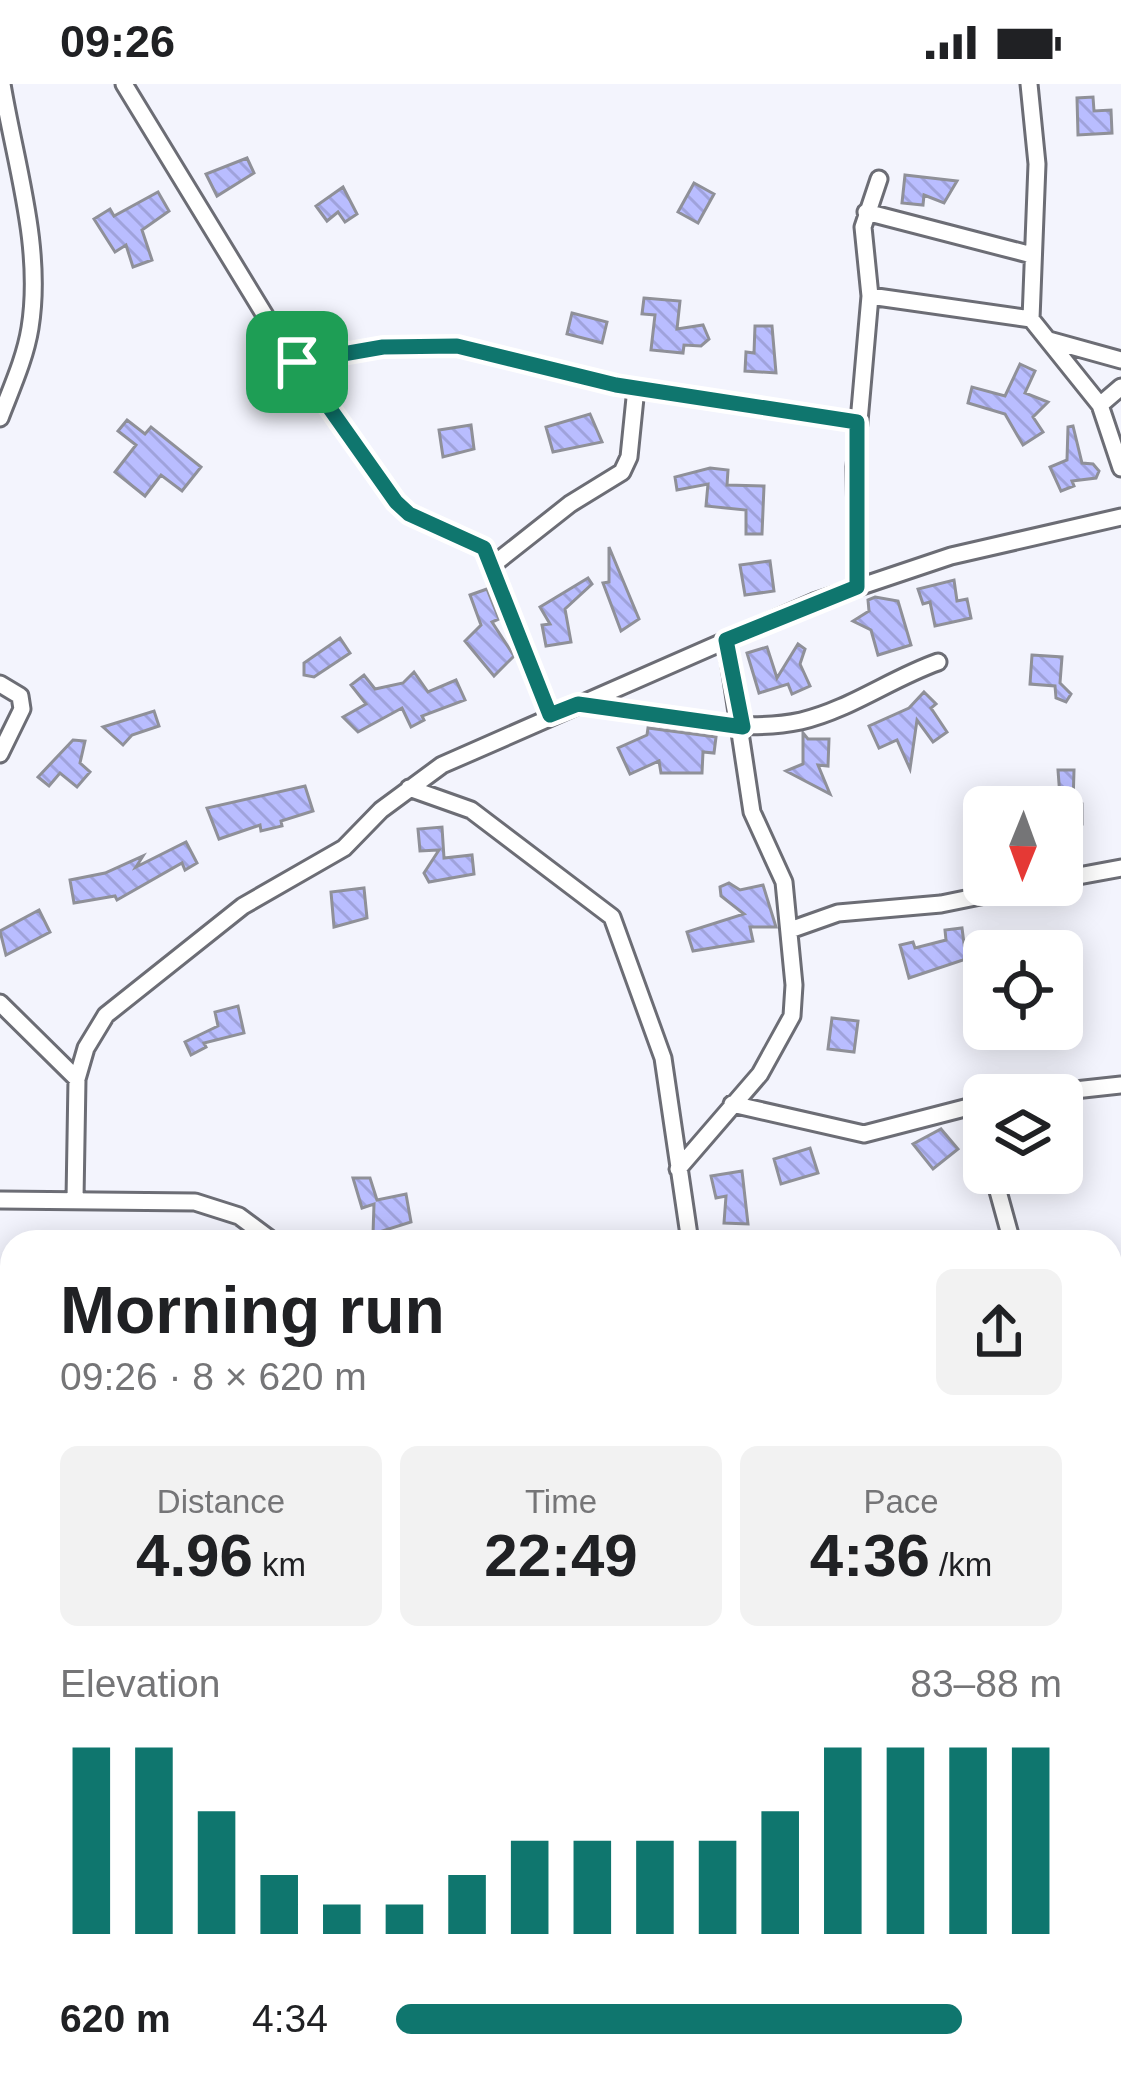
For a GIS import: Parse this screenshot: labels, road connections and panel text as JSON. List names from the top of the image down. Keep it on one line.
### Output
{"north":"bottom","page":{"status":"09:26","heading":["Morning run","09:26 · 8 × 620 m"],"stats":[["Distance","4.96 km"],["Time","22:49"],["Pace","4:36 /km"]],"chart":["Elevation","83–88 m"],"list":[{"name":"620 m","note":"4:34"}]}}
